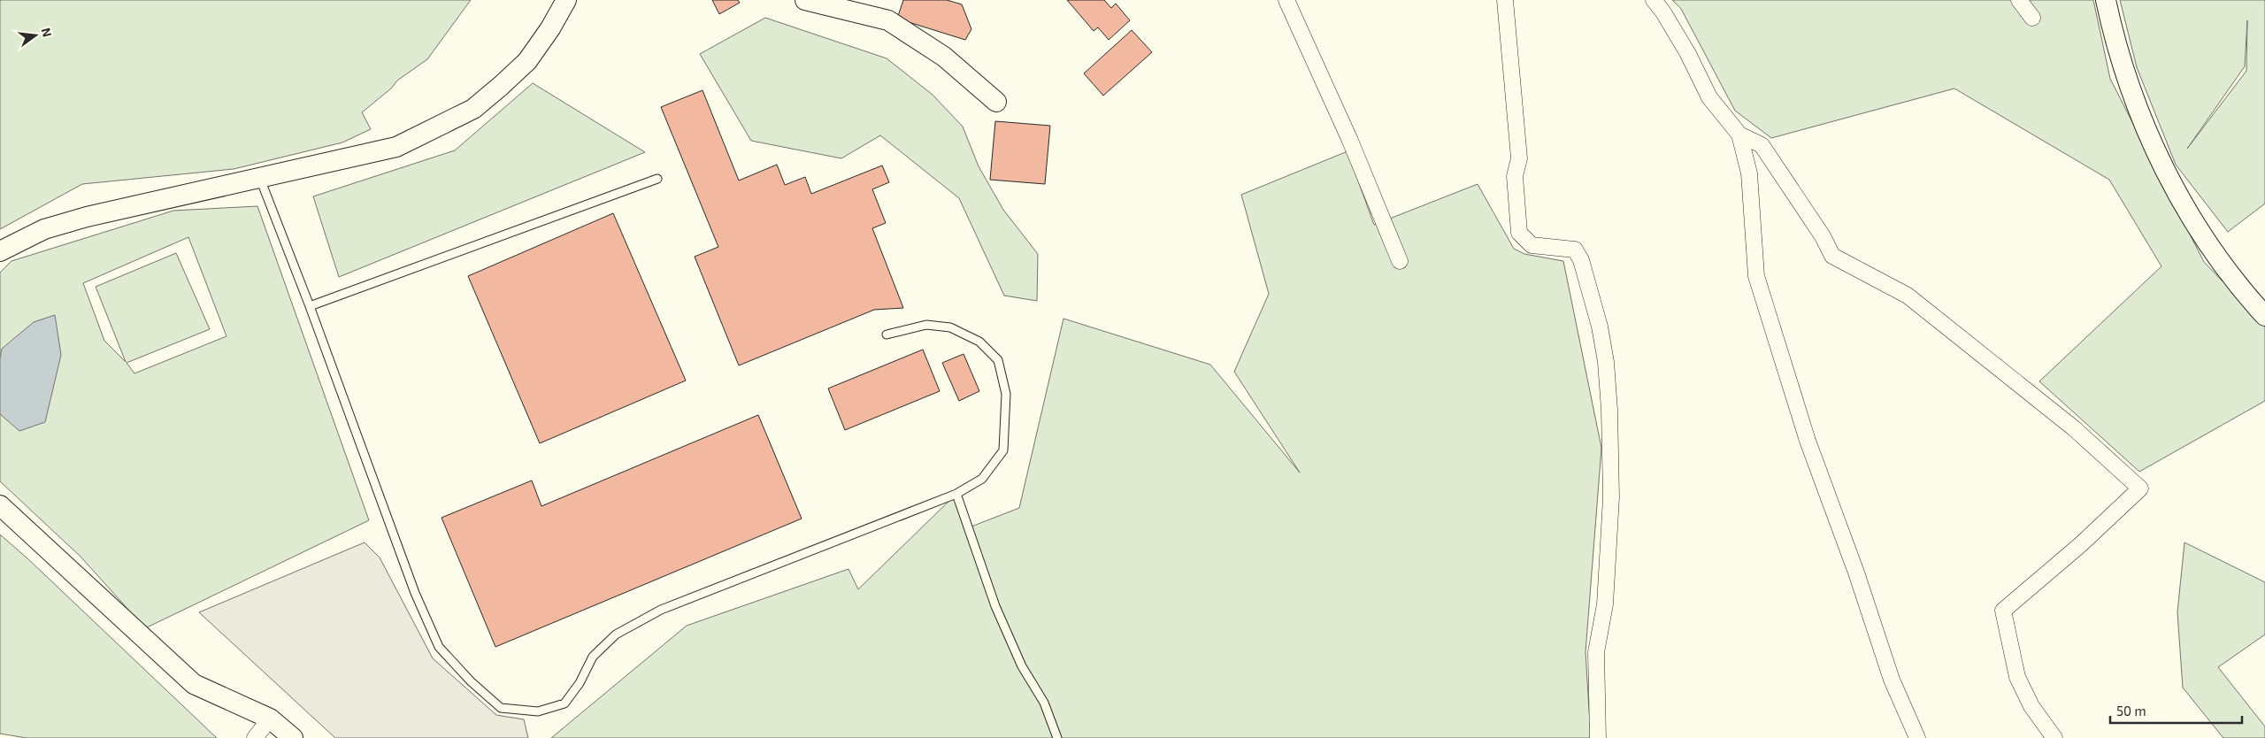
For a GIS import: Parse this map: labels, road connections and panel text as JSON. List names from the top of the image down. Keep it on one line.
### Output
{"scale_bar":"50 m","north":"right"}
